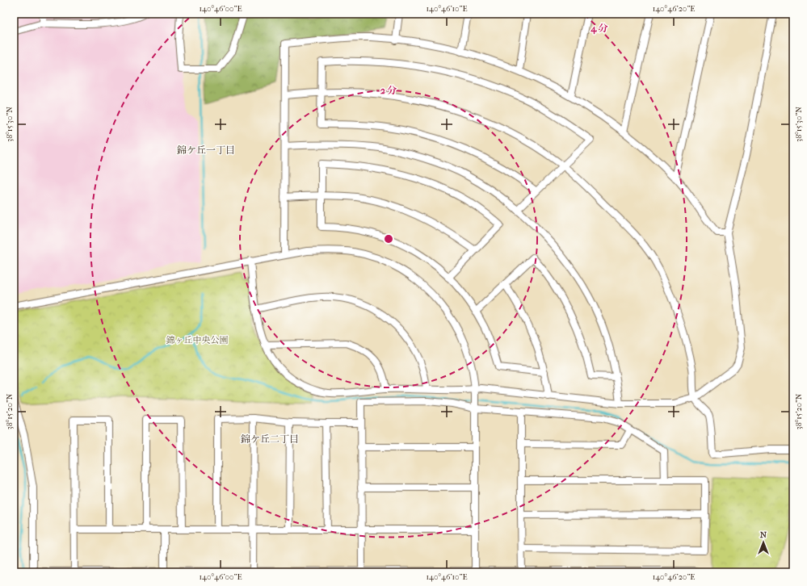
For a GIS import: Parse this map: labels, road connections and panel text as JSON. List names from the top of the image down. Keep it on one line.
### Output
{"districts":["錦ケ丘一丁目","錦ケ丘二丁目"],"parks":["錦ヶ丘中央公園"],"north":"top","coordinates":["140°46'00\"E","140°46'10\"E","140°46'20\"E","38°15'30\"N","38°15'20\"N"],"rings":["4 分","2 分"]}
